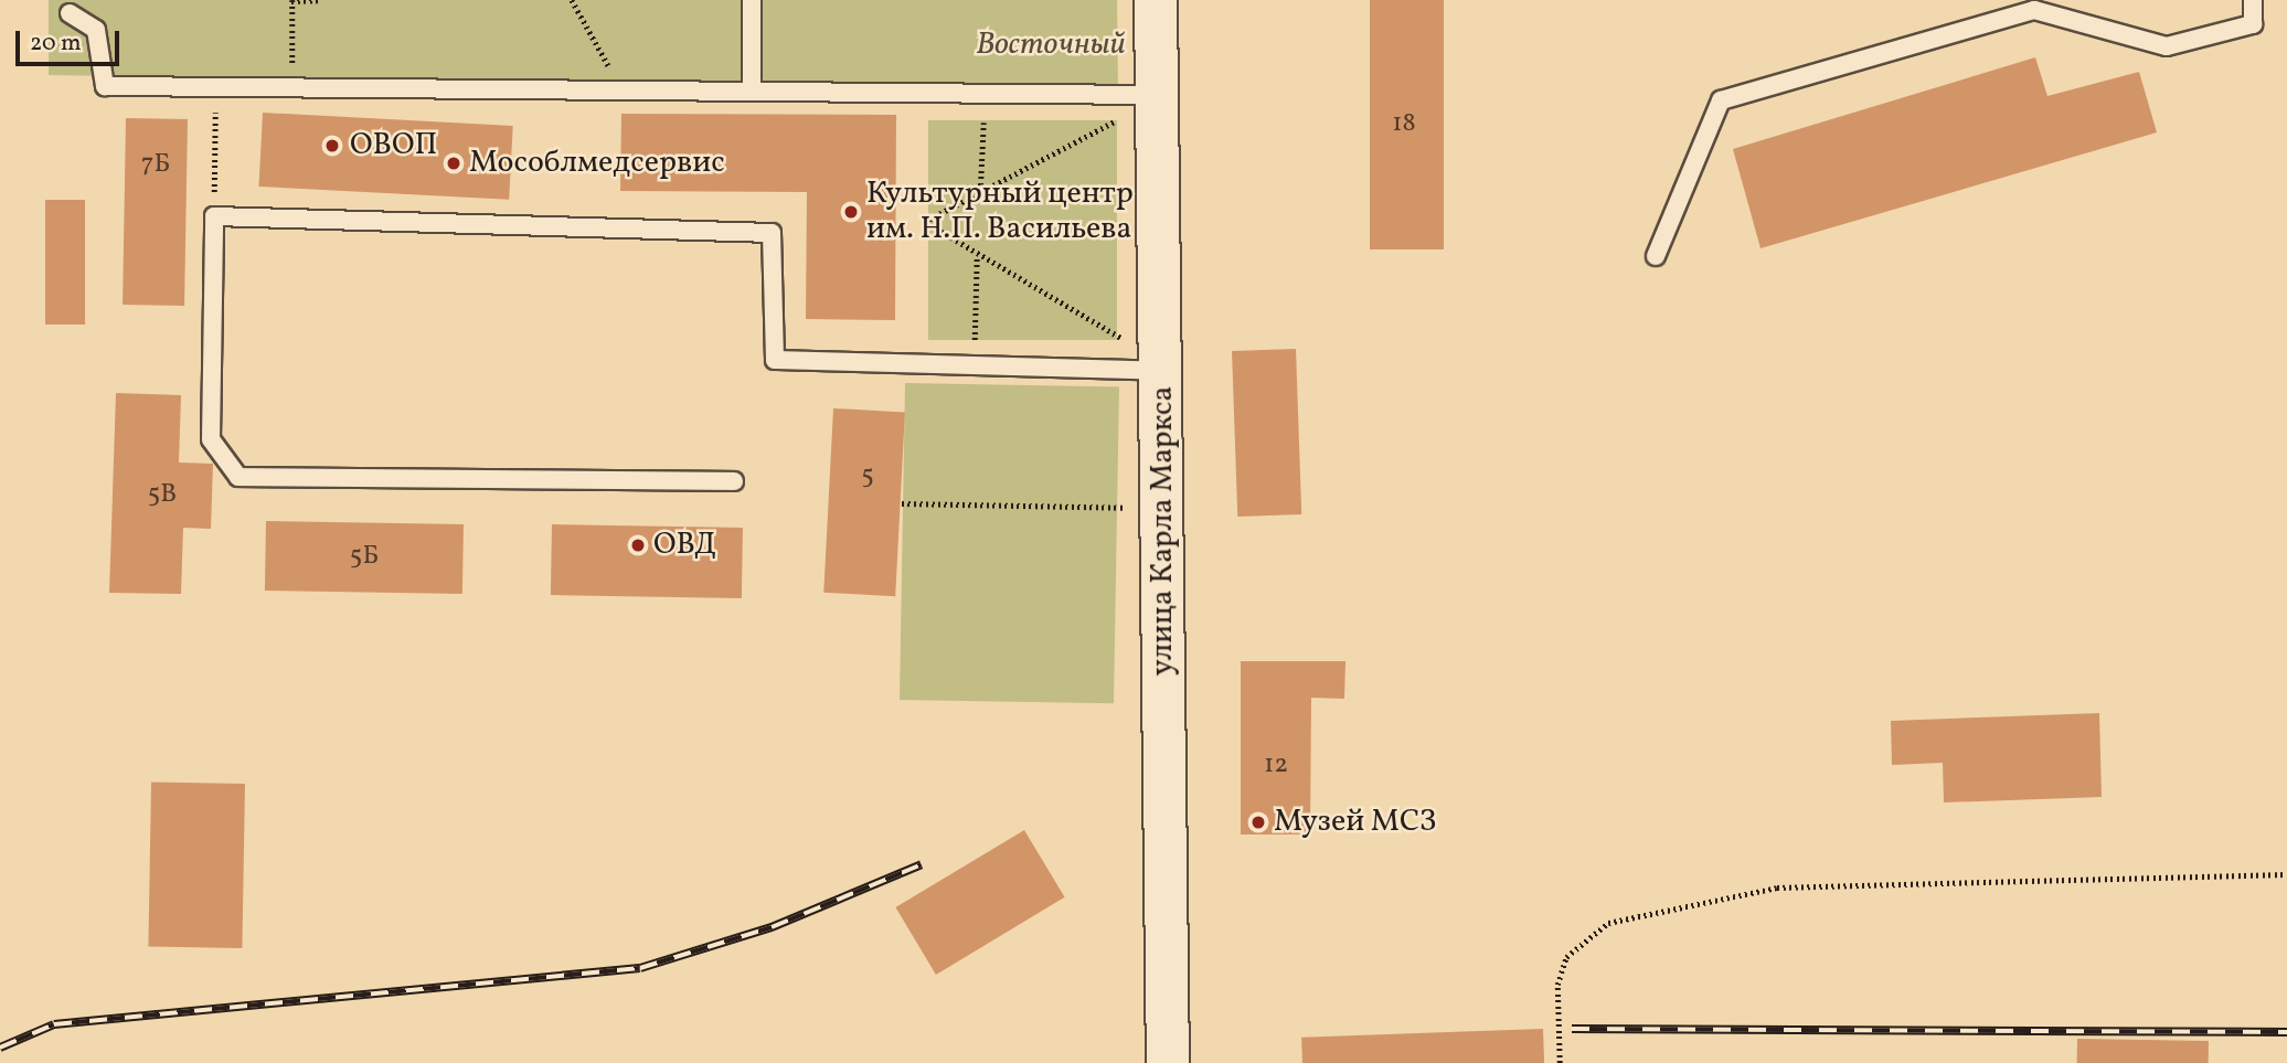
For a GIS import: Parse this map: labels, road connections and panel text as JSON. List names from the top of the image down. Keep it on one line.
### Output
{"streets":{"street":["улица Карла Маркса"]},"parks":["Восточный"],"places":["ОВОП","Мособлмедсервис","Культурный центр им. Н.П. Васильева","ОВД","Музей МСЗ"],"house_numbers":["18","7Б","5","5В","5Б","12"],"scale_bar":"20 m"}
